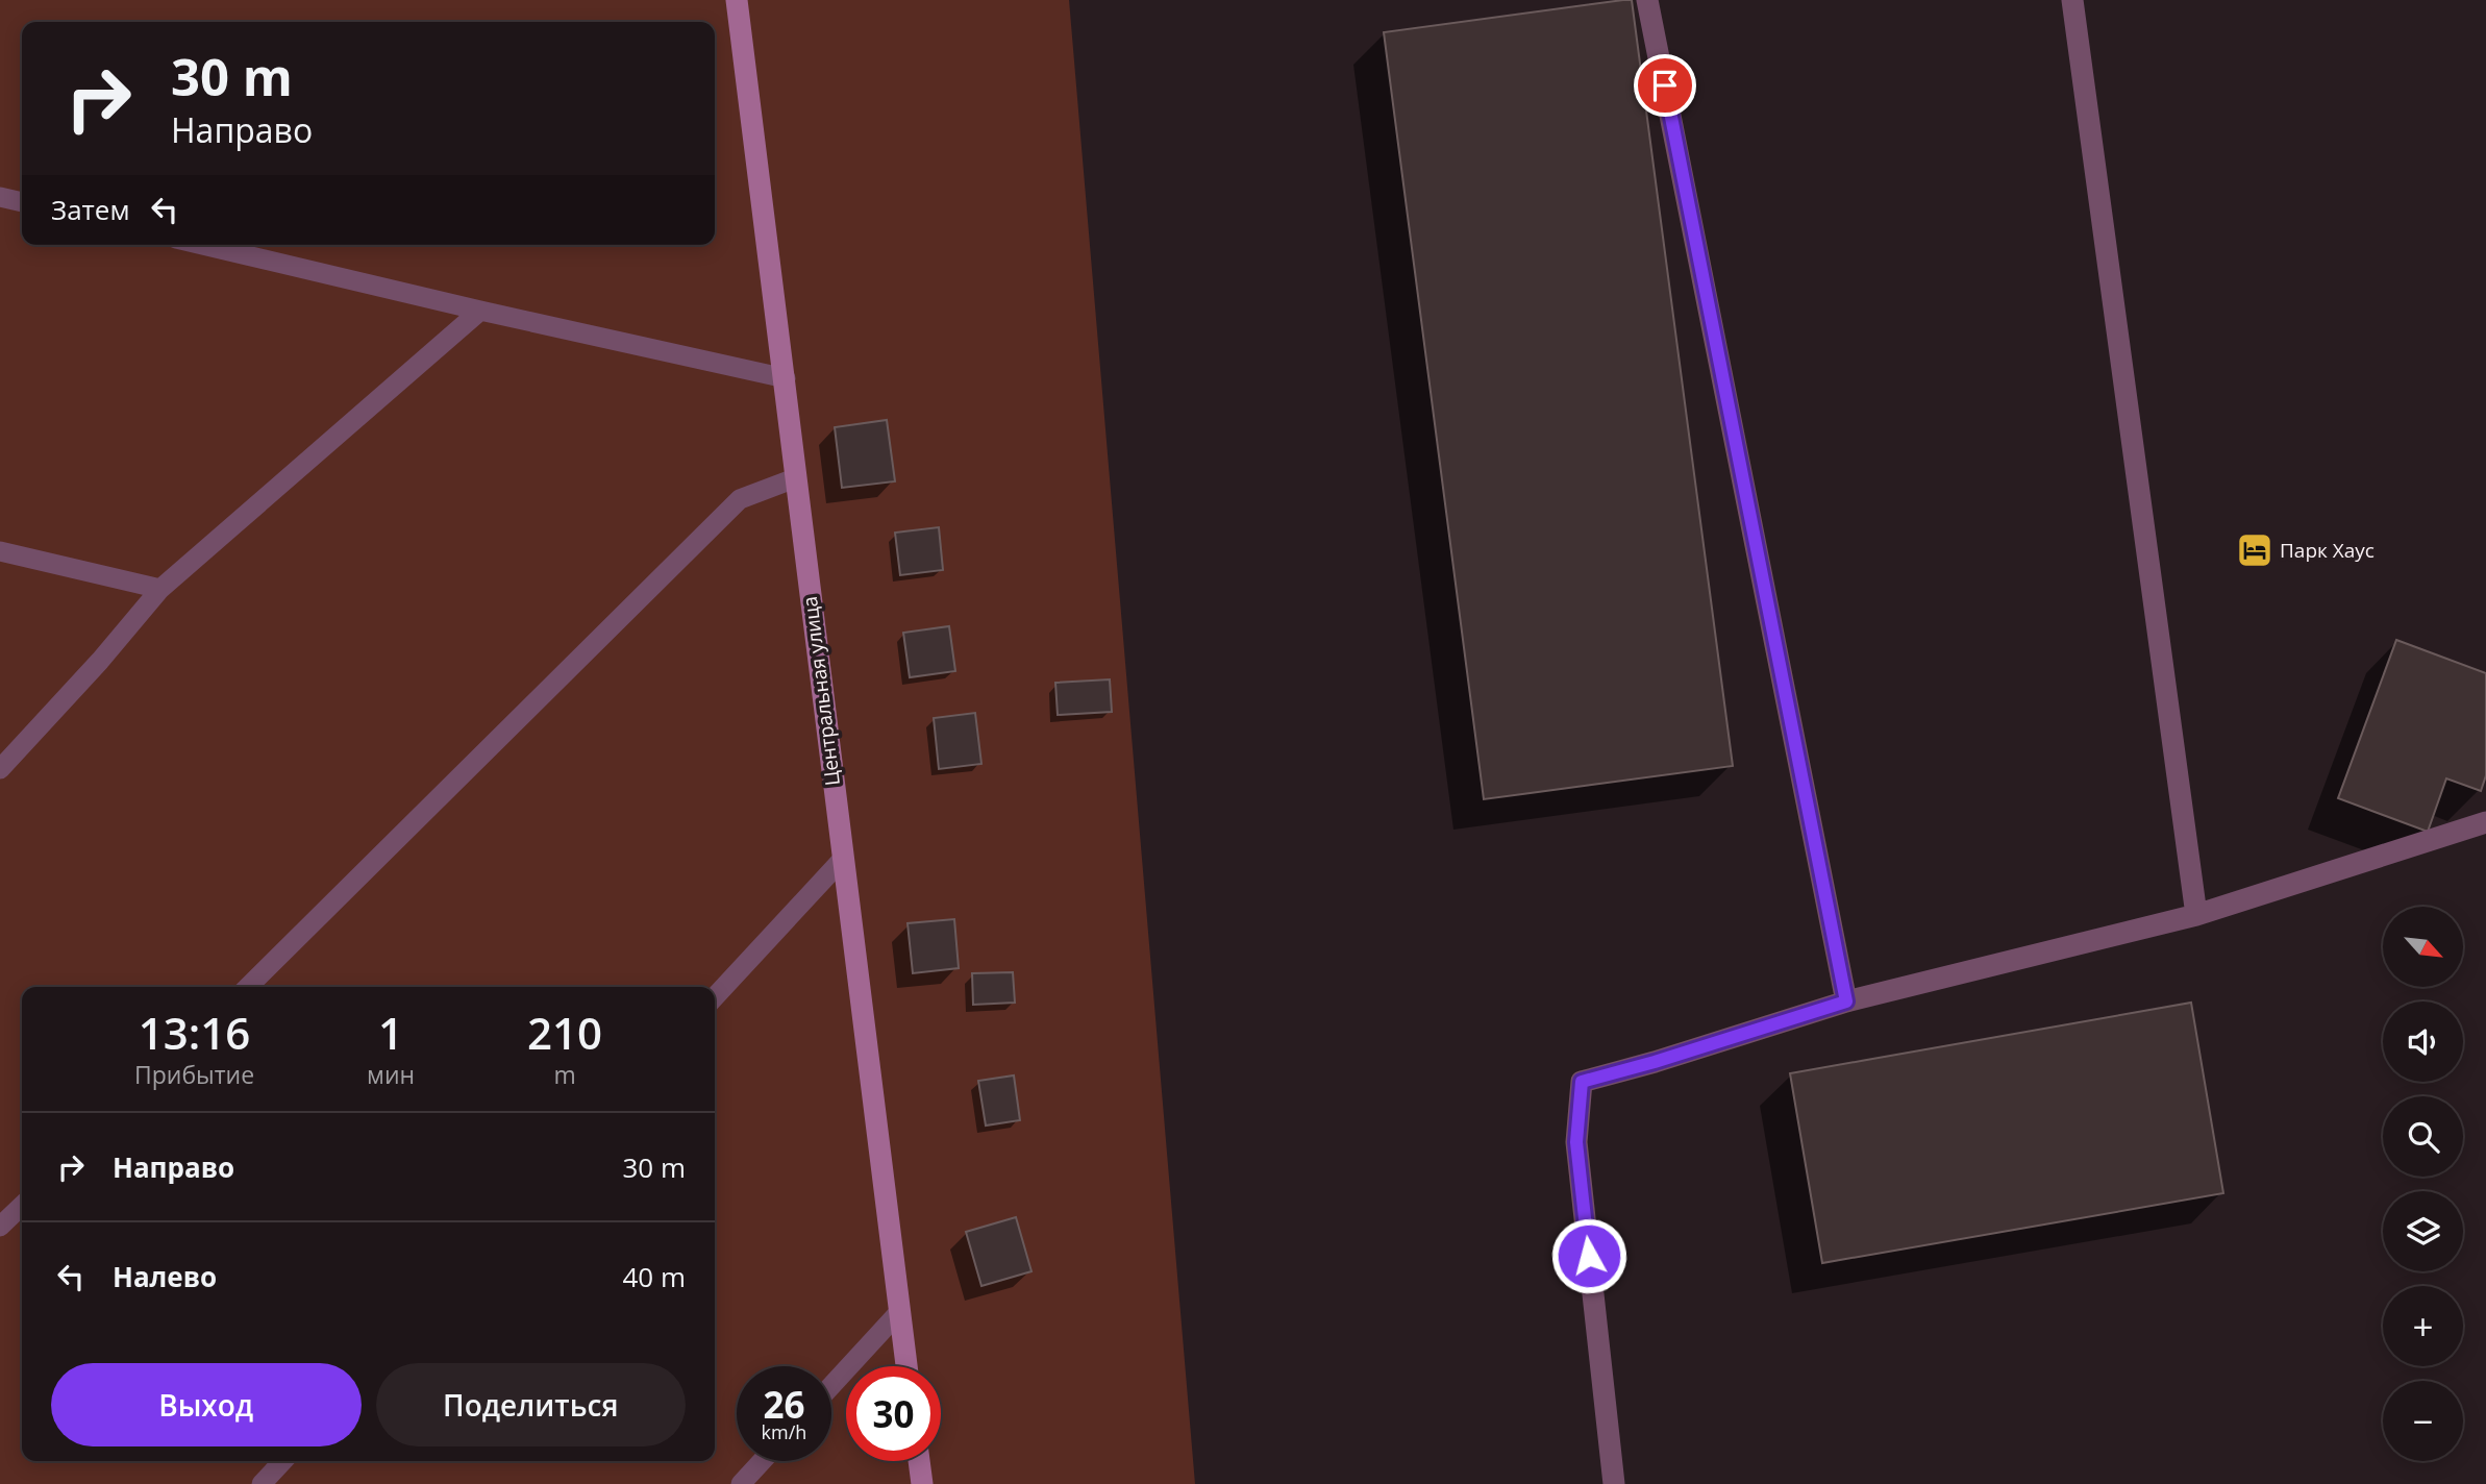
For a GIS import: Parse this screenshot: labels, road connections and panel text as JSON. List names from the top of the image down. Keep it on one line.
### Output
{"streets":{"street":["Центральная улица"]},"places":{"hotel":["Парк Хаус"]},"north":"bottom right","page":{"turn":["30 m","Направо"],"then":"Затем","map_buttons":["+","−"],"eta":["13:16","Прибытие","1","мин","210","m"],"list":[{"name":"Направо","value":"30 m"},{"name":"Налево","value":"40 m"}],"buttons":["Выход","Поделиться"],"speed":"26 km/h","limit":"30"}}
